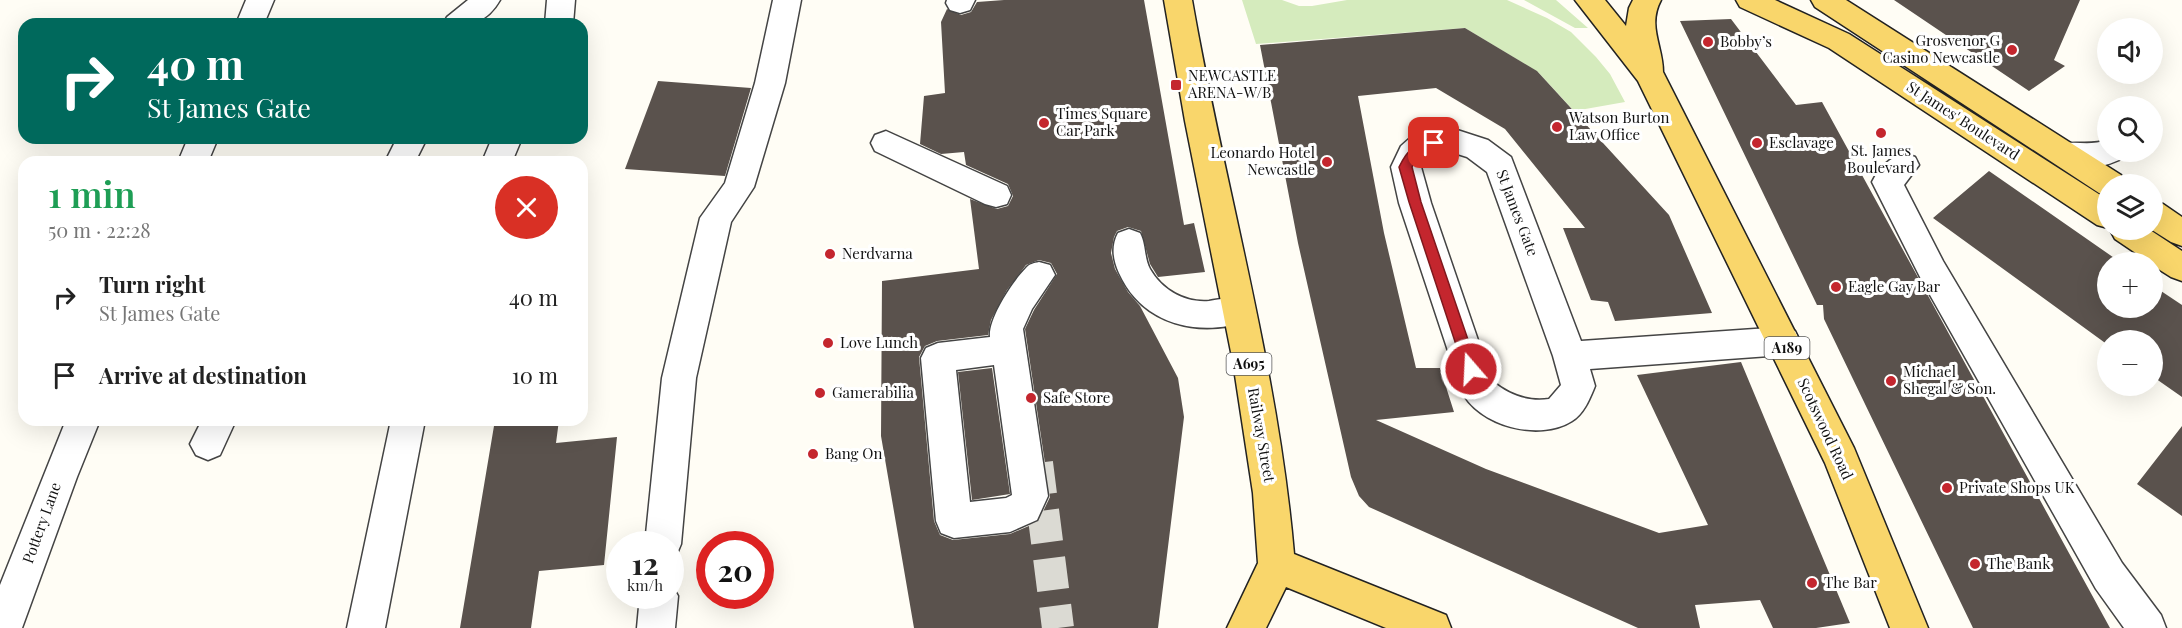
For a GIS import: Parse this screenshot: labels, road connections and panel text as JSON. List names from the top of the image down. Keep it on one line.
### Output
{"streets":{"main road":["St James' Boulevard","A189","A695","Scotswood Road","Railway Street"],"street":["St James Gate","Pottery Lane"]},"places":{"other":["Bobby’s","Grosvenor G Casino Newcastle","Times Square Car Park","Watson Burton Law Office","St. James Boulevard","Esclavage","Leonardo Hotel Newcastle","Nerdvarna","Eagle Gay Bar","Love Lunch","Michael Shegal & Son.","Gamerabilia","Safe Store","Bang On","Private Shops UK","The Bank","The Bar"],"transit":["NEWCASTLE ARENA-W/B"]},"page":{"map_buttons":["+","−"],"turn":["40 m","St James Gate"],"heading":["1 min","50 m · 22:28"],"list":[{"name":"Turn right","note":"St James Gate","value":"40 m"},{"name":"Arrive at destination","value":"10 m"}],"speed":"12 km/h","limit":"20"}}
